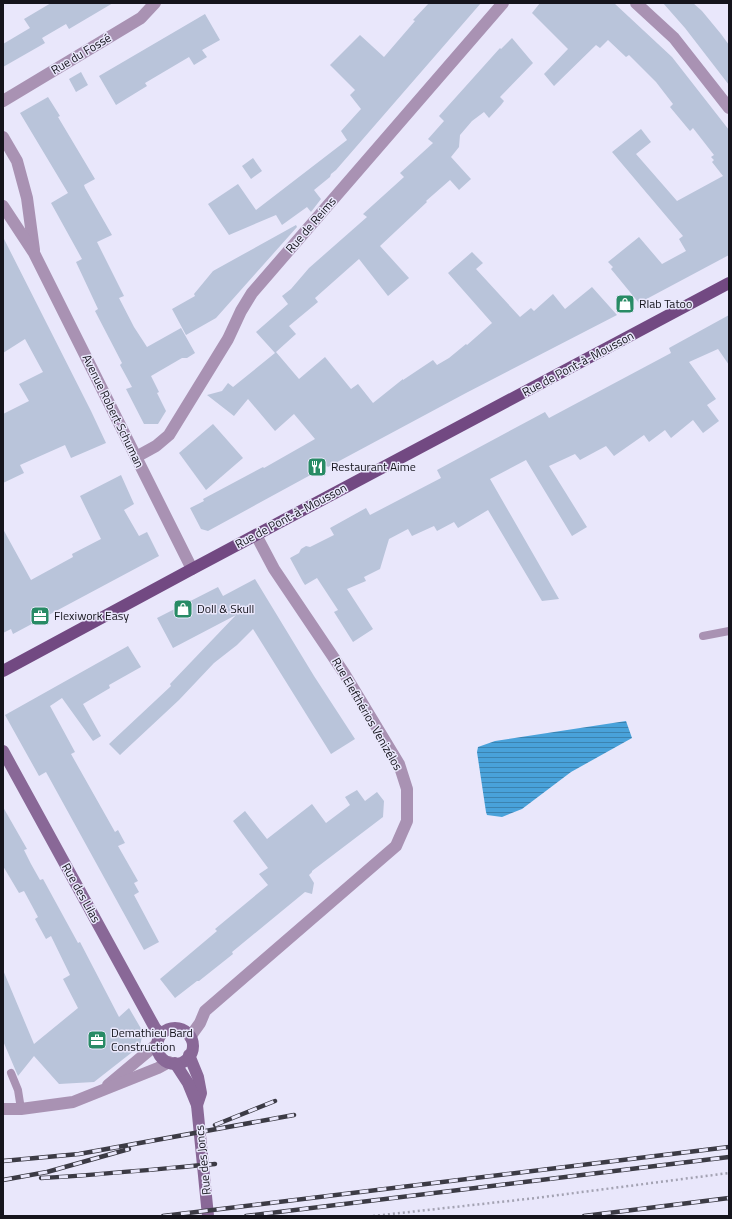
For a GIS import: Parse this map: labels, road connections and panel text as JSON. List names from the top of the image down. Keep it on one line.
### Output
{"streets":{"main road":["Rue de Pont-à-Mousson"],"street":["Rue du Fossé","Rue de Reims","Avenue Robert Schuman","Rue Elefthérios Venizélos","Rue des Lilas","Rue des Joncs"]},"crossings":[["Rue de Reims","Avenue Robert Schuman"],["Rue de Pont-à-Mousson","Avenue Robert Schuman"],["Rue de Pont-à-Mousson","Rue Elefthérios Venizélos"],["Rue Elefthérios Venizélos","Rue des Lilas"],["Rue Elefthérios Venizélos","Rue des Joncs"],["Rue des Lilas","Rue des Joncs"]],"places":{"shop":["Rlab Tatoo","Doll & Skull"],"restaurant":["Restaurant Aime"],"office":["Flexiwork Easy","Demathieu Bard Construction"]}}
